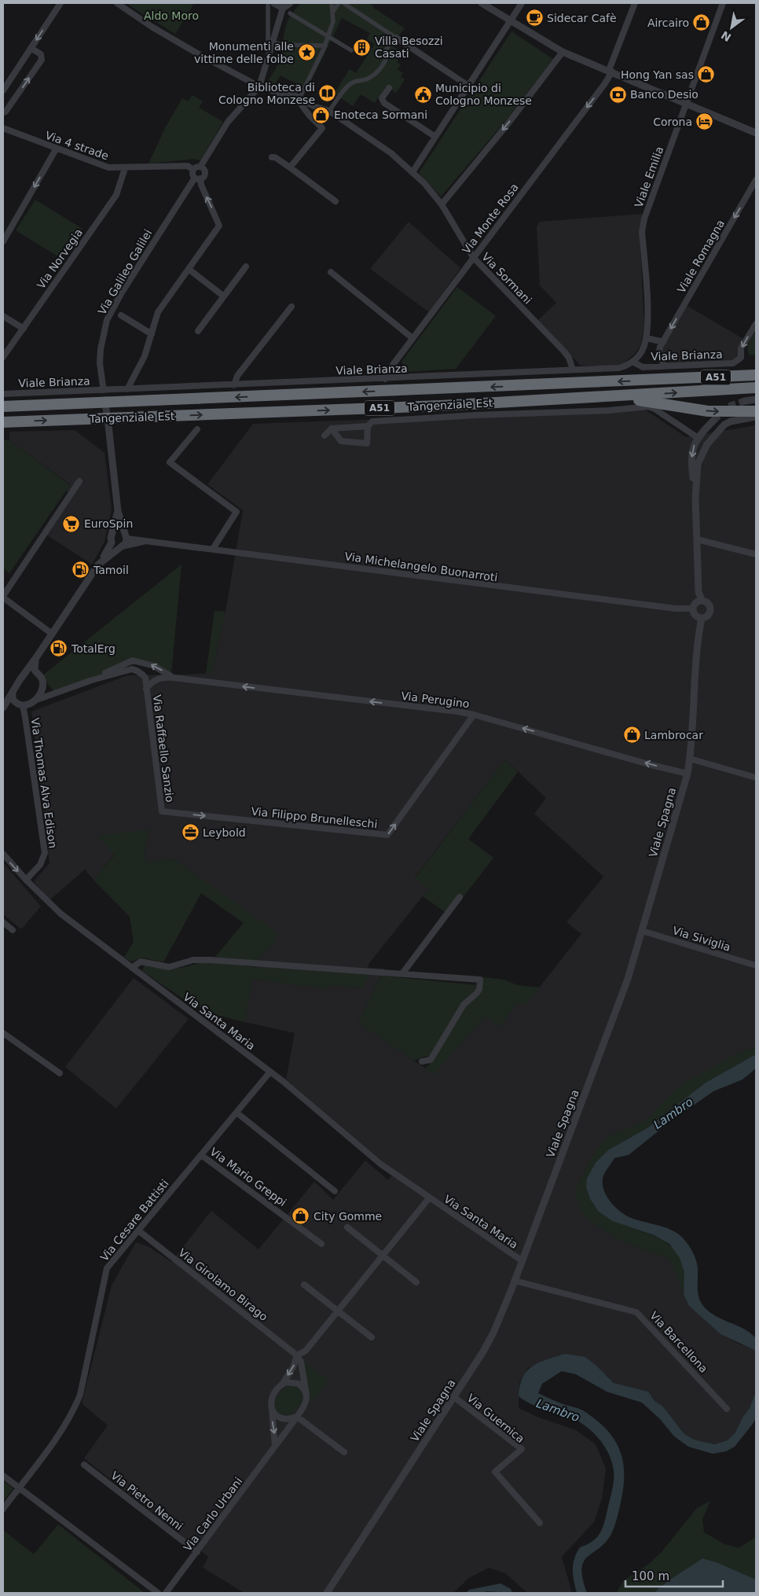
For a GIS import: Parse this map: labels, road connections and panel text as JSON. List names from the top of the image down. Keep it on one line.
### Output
{"streets":{"highway":["A51","Tangenziale Est"],"street":["Via 4 strade","Viale Emilia","Via Monte Rosa","Viale Romagna","Via Norvegia","Via Galileo Galilei","Via Sormani","Viale Brianza","Via Michelangelo Buonarroti","Via Perugino","Via Raffaello Sanzio","Via Thomas Alva Edison","Via Filippo Brunelleschi","Viale Spagna","Via Siviglia","Via Santa Maria","Via Mario Greppi","Via Cesare Battisti","Via Girolamo Birago","Via Barcellona","Via Guernica","Via Pietro Nenni","Via Carlo Urbani"]},"crossings":[["Via 4 strade","Via Norvegia"],["Viale Emilia","Viale Brianza"],["Via Monte Rosa","Via Sormani"],["Via Monte Rosa","Viale Brianza"],["Viale Romagna","Viale Brianza"],["Via Sormani","Viale Brianza"],["Via Michelangelo Buonarroti","Viale Spagna"],["Via Perugino","Via Raffaello Sanzio"],["Via Perugino","Via Thomas Alva Edison"],["Via Perugino","Via Filippo Brunelleschi"],["Via Perugino","Viale Spagna"],["Via Raffaello Sanzio","Via Filippo Brunelleschi"],["Via Thomas Alva Edison","Via Santa Maria"],["Viale Spagna","Via Siviglia"],["Viale Spagna","Via Santa Maria"],["Viale Spagna","Via Barcellona"],["Viale Spagna","Via Guernica"],["Via Santa Maria","Via Cesare Battisti"],["Via Santa Maria","Via Girolamo Birago"],["Via Mario Greppi","Via Cesare Battisti"],["Via Cesare Battisti","Via Girolamo Birago"],["Via Pietro Nenni","Via Carlo Urbani"]],"one_way":["Viale Romagna","Via Perugino","Via Filippo Brunelleschi"],"water":["Lambro"],"parks":["Aldo Moro"],"places":{"cafe":["Sidecar Cafè"],"shop":["Aircairo","Hong Yan sas","Enoteca Sormani","Lambrocar","City Gomme"],"building":["Villa Besozzi Casati"],"place":["Monumenti alle vittime delle foibe"],"library":["Biblioteca di Cologno Monzese"],"public building":["Municipio di Cologno Monzese"],"bank":["Banco Desio"],"hotel":["Corona"],"supermarket":["EuroSpin"],"fuel station":["Tamoil","TotalErg"],"office":["Leybold"]},"scale_bar":"100 m","north":"bottom left"}
